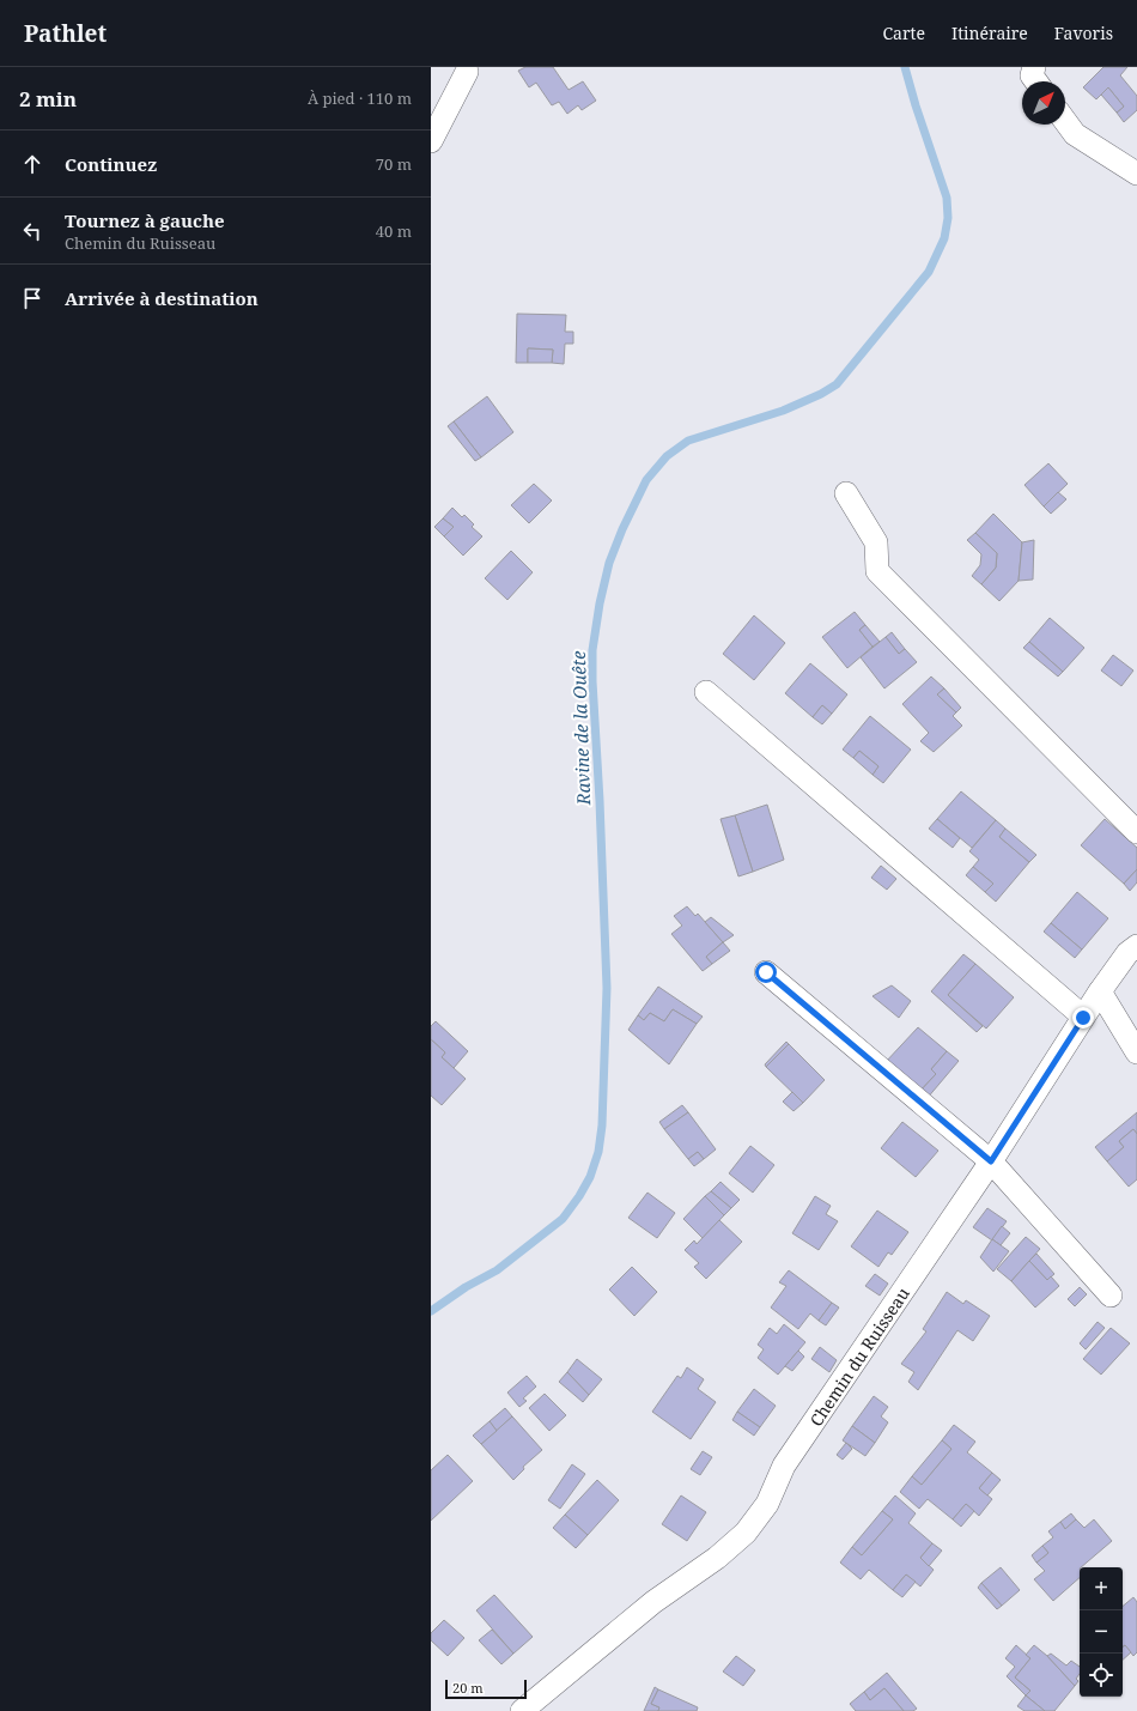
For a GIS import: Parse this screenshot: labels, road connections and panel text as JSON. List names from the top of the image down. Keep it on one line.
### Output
{"streets":{"street":["Chemin du Ruisseau"]},"water":["Ravine de la Ouête"],"scale_bar":"20 m","north":"top right","page":{"header":"Pathlet","nav":["Carte","Itinéraire","Favoris"],"heading":["2 min","À pied · 110 m"],"list":[["Continuez","70 m"],["Tournez à gauche","Chemin du Ruisseau","40 m"],"Arrivée à destination"],"map_buttons":["+","−"],"scale":"20 m"}}
